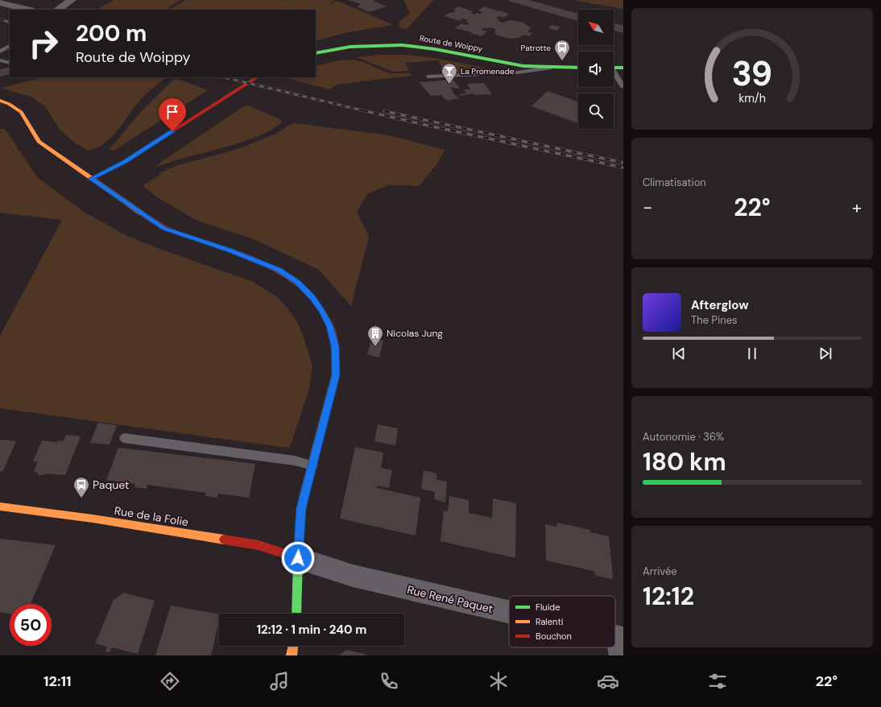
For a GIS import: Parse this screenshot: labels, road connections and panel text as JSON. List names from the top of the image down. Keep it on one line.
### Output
{"streets":{"main road":["Route de Woippy","Rue de la Folie"],"street":["Rue René Paquet"]},"crossings":[["Rue de la Folie","Rue René Paquet"]],"places":{"bus stop":["Patrotte","Paquet"],"bar":["La Promenade"],"building":["Nicolas Jung"]},"legend":["Fluide","Ralenti","Bouchon"],"north":"top left","page":{"turn":["200 m","Route de Woippy"],"tile":["Climatisation",["Autonomie · 36%","180 km"],["Arrivée","12:12"]],"heat":["−","22°","+"],"song":["Afterglow","The Pines"],"limit":"50","trip":"12:12 · 1 min · 240 m","tabs":["12:11","22°"],"gauge":["39","km/h"]}}
